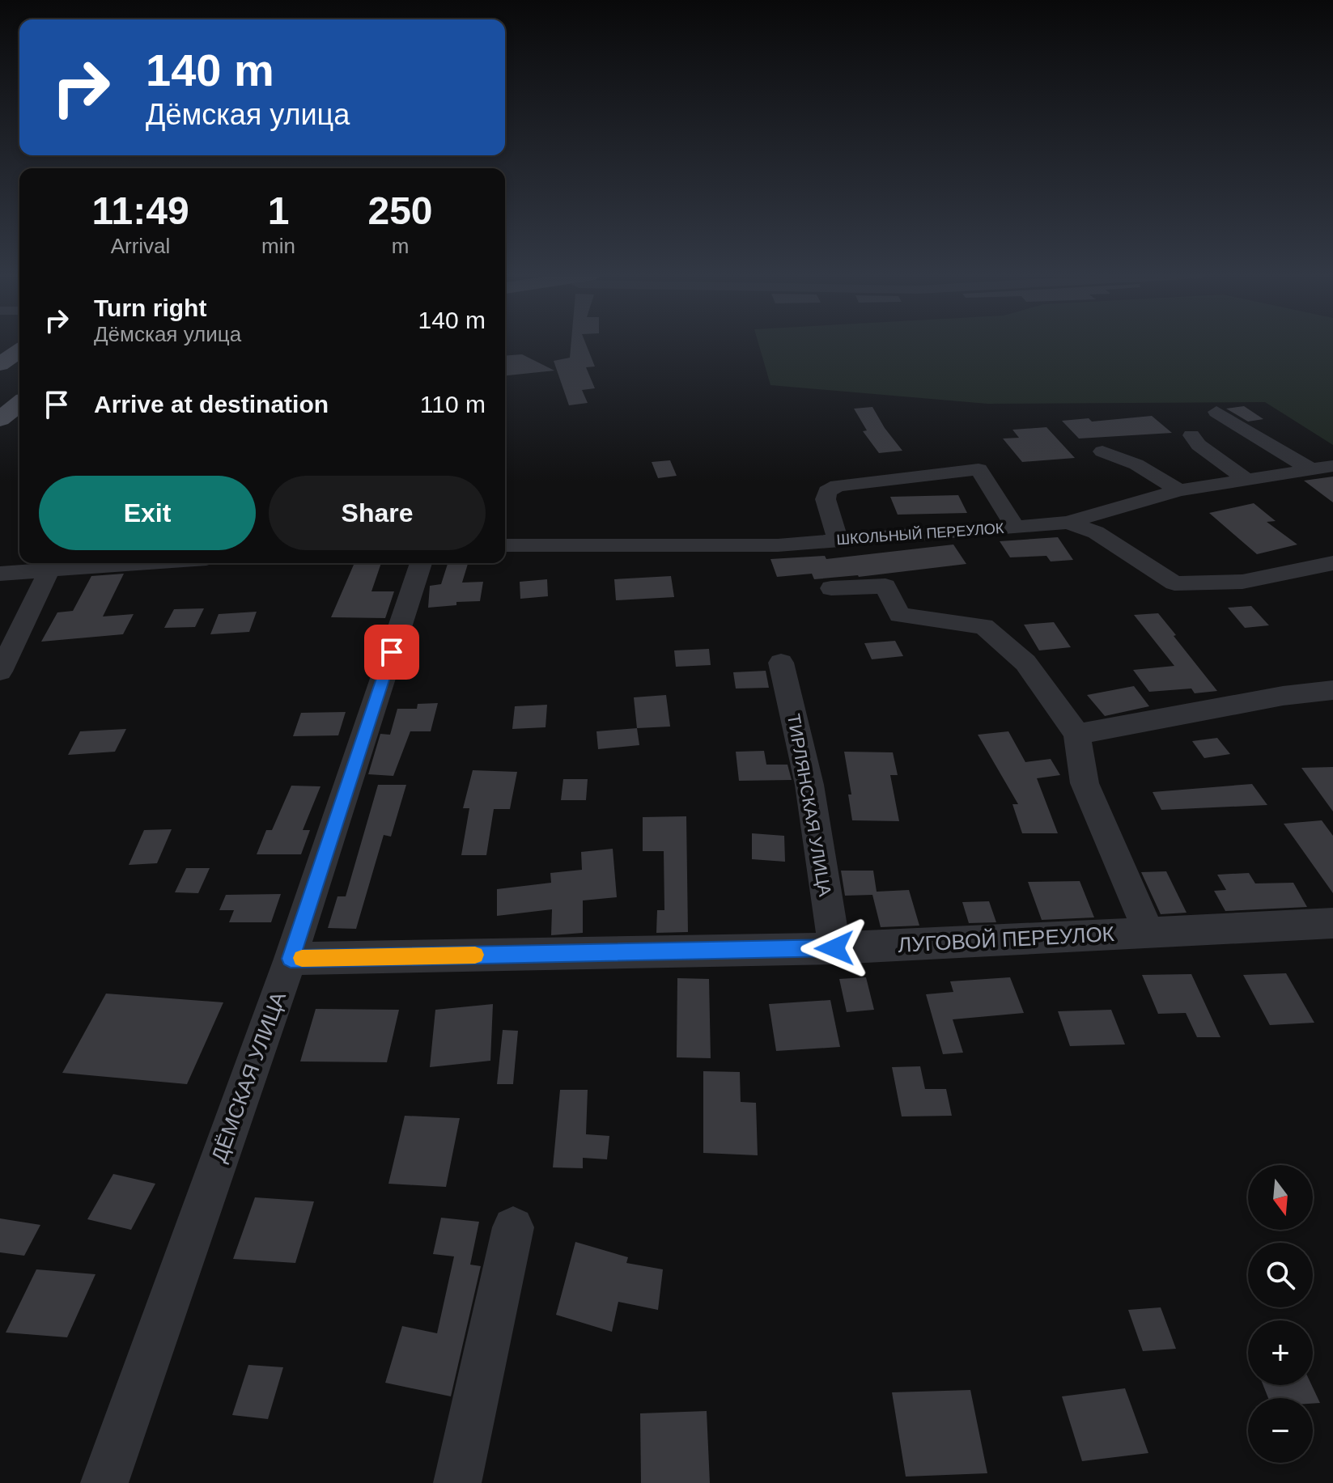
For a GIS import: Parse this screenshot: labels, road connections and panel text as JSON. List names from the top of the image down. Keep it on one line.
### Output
{"streets":{"street":["ШКОЛЬНЫЙ ПЕРЕУЛОК","ТИРЛЯНСКАЯ УЛИЦА","ЛУГОВОЙ ПЕРЕУЛОК","ДЁМСКАЯ УЛИЦА"]},"crossings":[["ТИРЛЯНСКАЯ УЛИЦА","ЛУГОВОЙ ПЕРЕУЛОК"],["ЛУГОВОЙ ПЕРЕУЛОК","ДЁМСКАЯ УЛИЦА"]],"north":"bottom","page":{"turn":["140 m","Дёмская улица"],"eta":["11:49","Arrival","1","min","250","m"],"list":[{"name":"Turn right","note":"Дёмская улица","value":"140 m"},{"name":"Arrive at destination","value":"110 m"}],"buttons":["Exit","Share"],"map_buttons":["+","−"]}}
